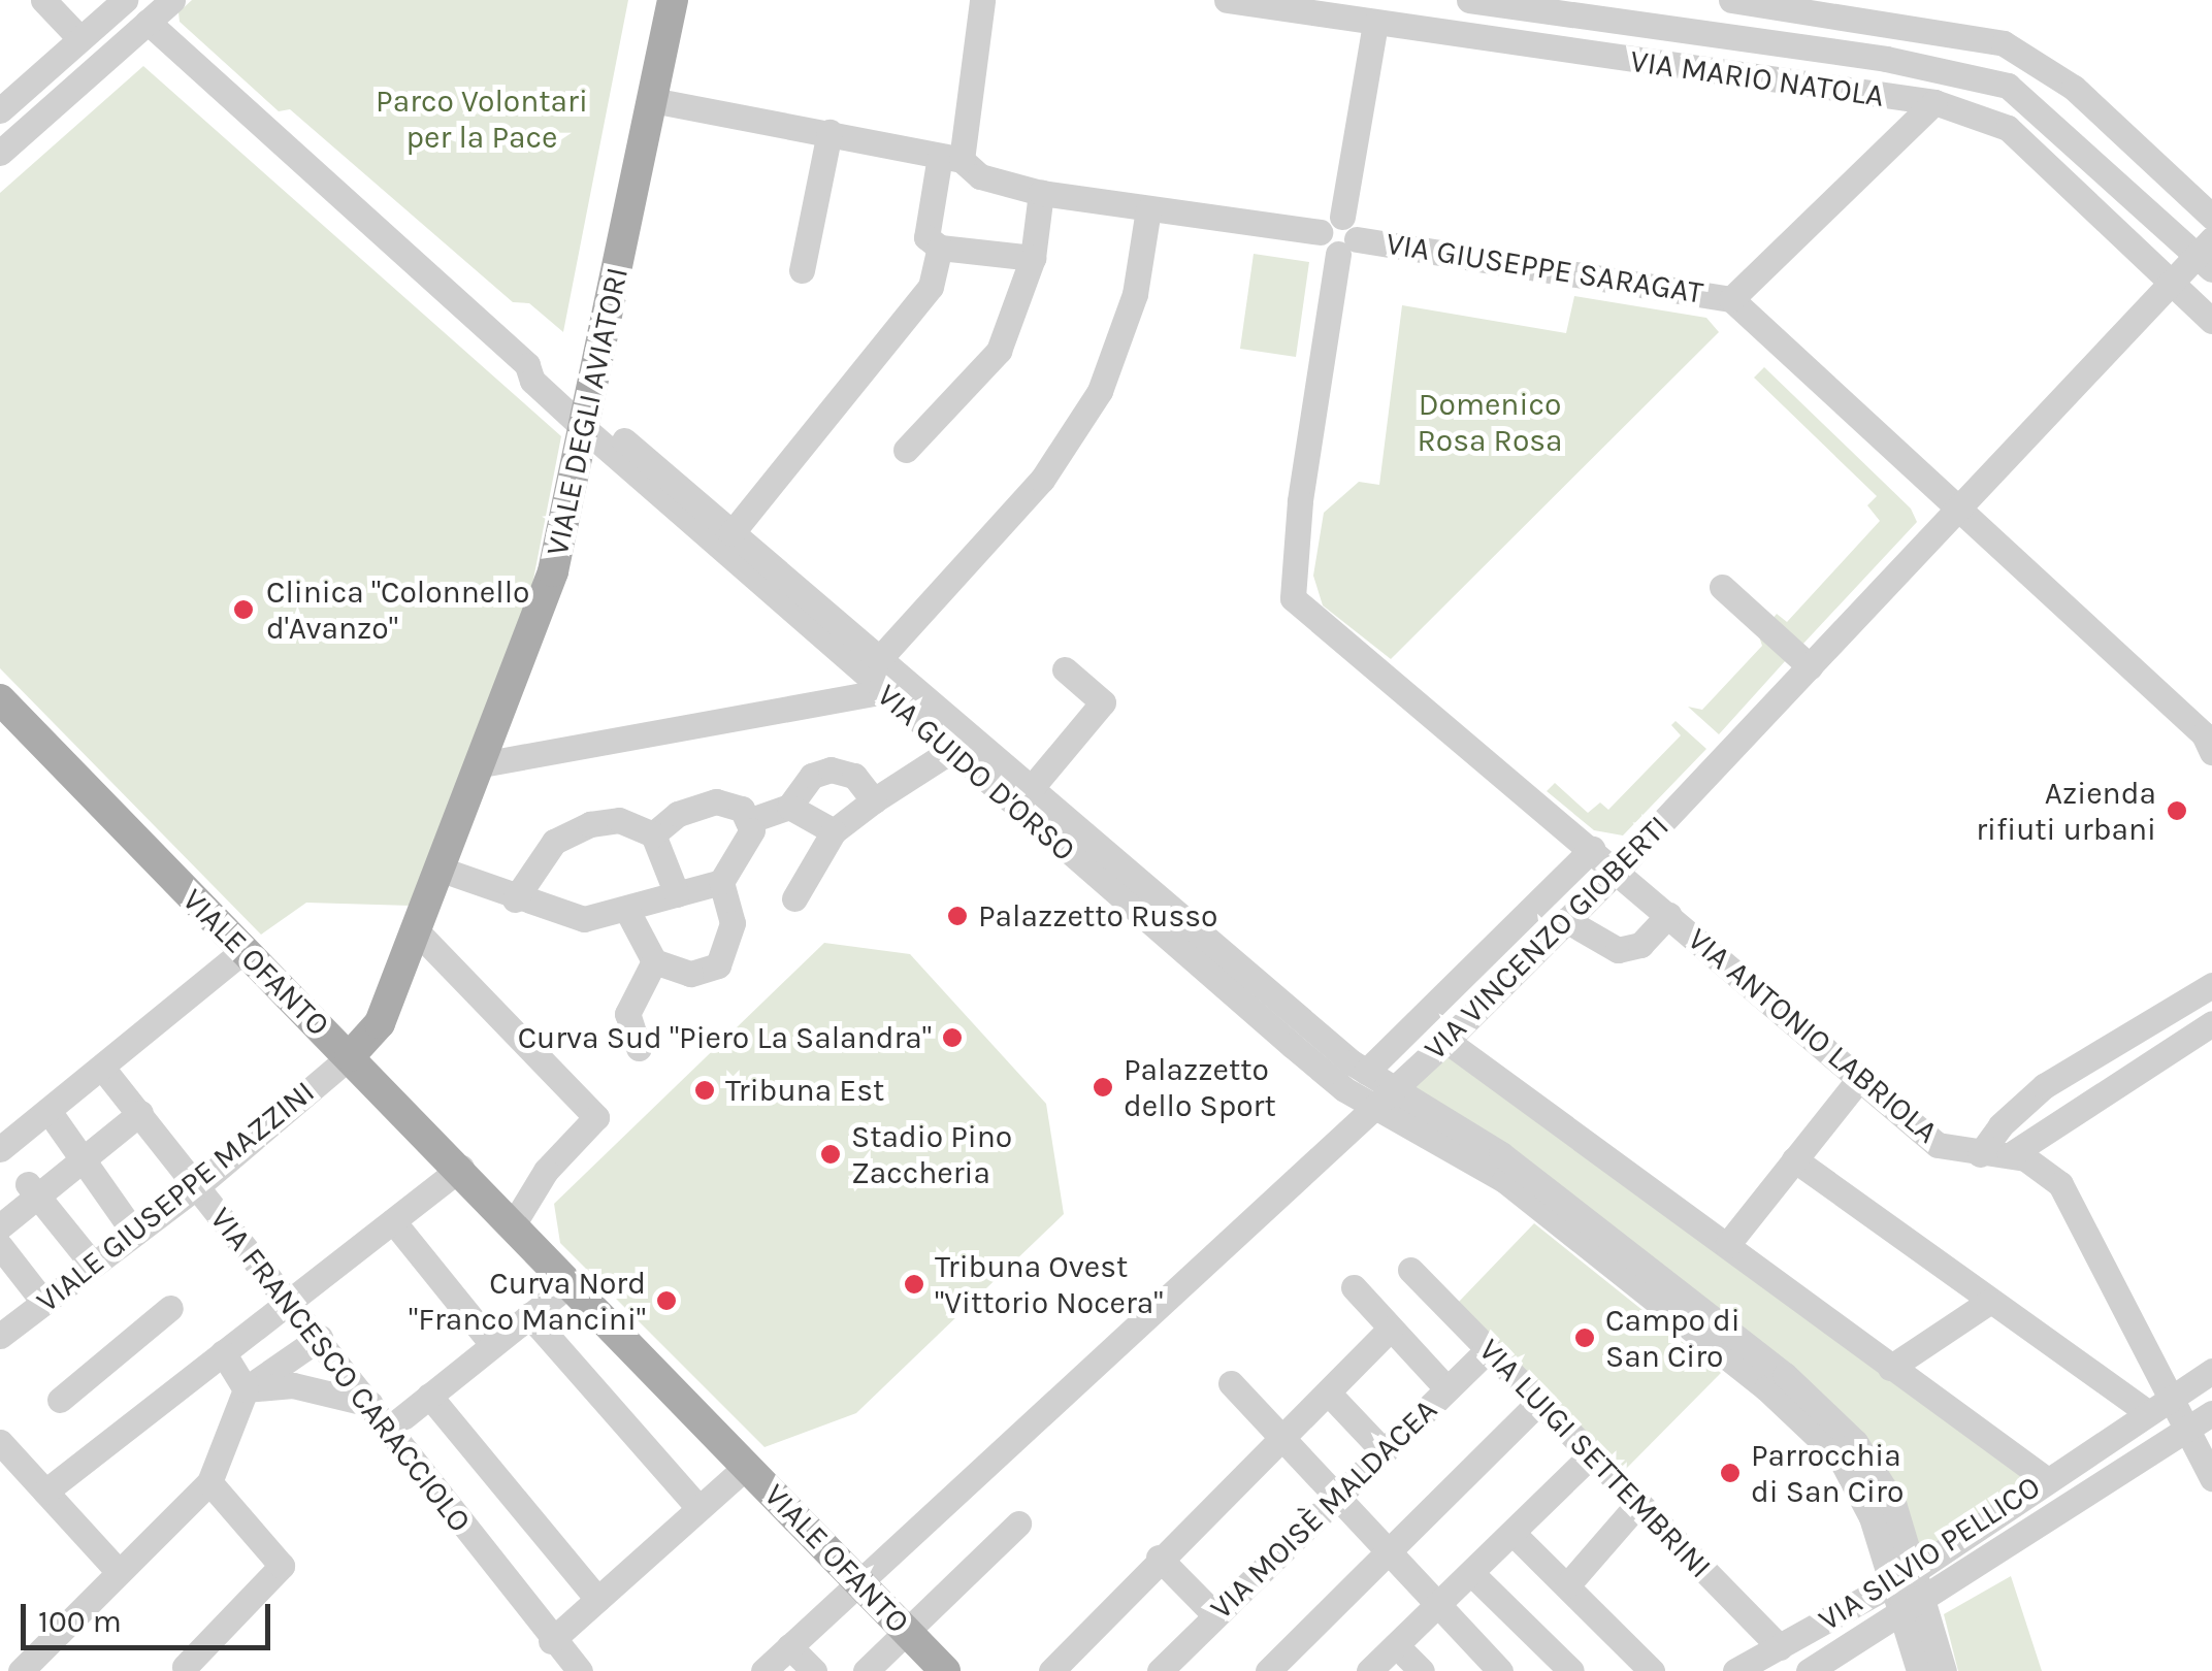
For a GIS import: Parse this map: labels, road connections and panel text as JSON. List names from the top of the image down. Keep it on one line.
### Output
{"streets":{"main road":["VIALE DEGLI AVIATORI","VIALE OFANTO"],"street":["VIA MARIO NATOLA","VIA GIUSEPPE SARAGAT","VIA GUIDO D'ORSO","VIA VINCENZO GIOBERTI","VIA ANTONIO LABRIOLA","VIALE GIUSEPPE MAZZINI","VIA FRANCESCO CARACCIOLO","VIA LUIGI SETTEMBRINI","VIA MOISÈ MALDACEA","VIA SILVIO PELLICO"]},"crossings":[["VIA MARIO NATOLA","VIA GIUSEPPE SARAGAT"],["VIA MARIO NATOLA","VIA VINCENZO GIOBERTI"],["VIA GIUSEPPE SARAGAT","VIA VINCENZO GIOBERTI"],["VIA GIUSEPPE SARAGAT","VIA ANTONIO LABRIOLA"],["VIALE DEGLI AVIATORI","VIA GUIDO D'ORSO"],["VIALE DEGLI AVIATORI","VIALE OFANTO"],["VIALE DEGLI AVIATORI","VIALE GIUSEPPE MAZZINI"],["VIA GUIDO D'ORSO","VIA VINCENZO GIOBERTI"],["VIA VINCENZO GIOBERTI","VIALE OFANTO"],["VIA VINCENZO GIOBERTI","VIA ANTONIO LABRIOLA"],["VIALE OFANTO","VIALE GIUSEPPE MAZZINI"],["VIA ANTONIO LABRIOLA","VIA SILVIO PELLICO"],["VIALE GIUSEPPE MAZZINI","VIA FRANCESCO CARACCIOLO"],["VIA LUIGI SETTEMBRINI","VIA MOISÈ MALDACEA"],["VIA LUIGI SETTEMBRINI","VIA SILVIO PELLICO"]],"parks":["Parco Volontari per la Pace","Domenico Rosa Rosa"],"places":["Clinica \"Colonnello d'Avanzo\"","Azienda rifiuti urbani","Palazzetto Russo","Curva Sud \"Piero La Salandra\"","Palazzetto dello Sport","Tribuna Est","Stadio Pino Zaccheria","Tribuna Ovest \"Vittorio Nocera\"","Curva Nord \"Franco Mancini\"","Campo di San Ciro","Parrocchia di San Ciro"],"scale_bar":"100 m"}
